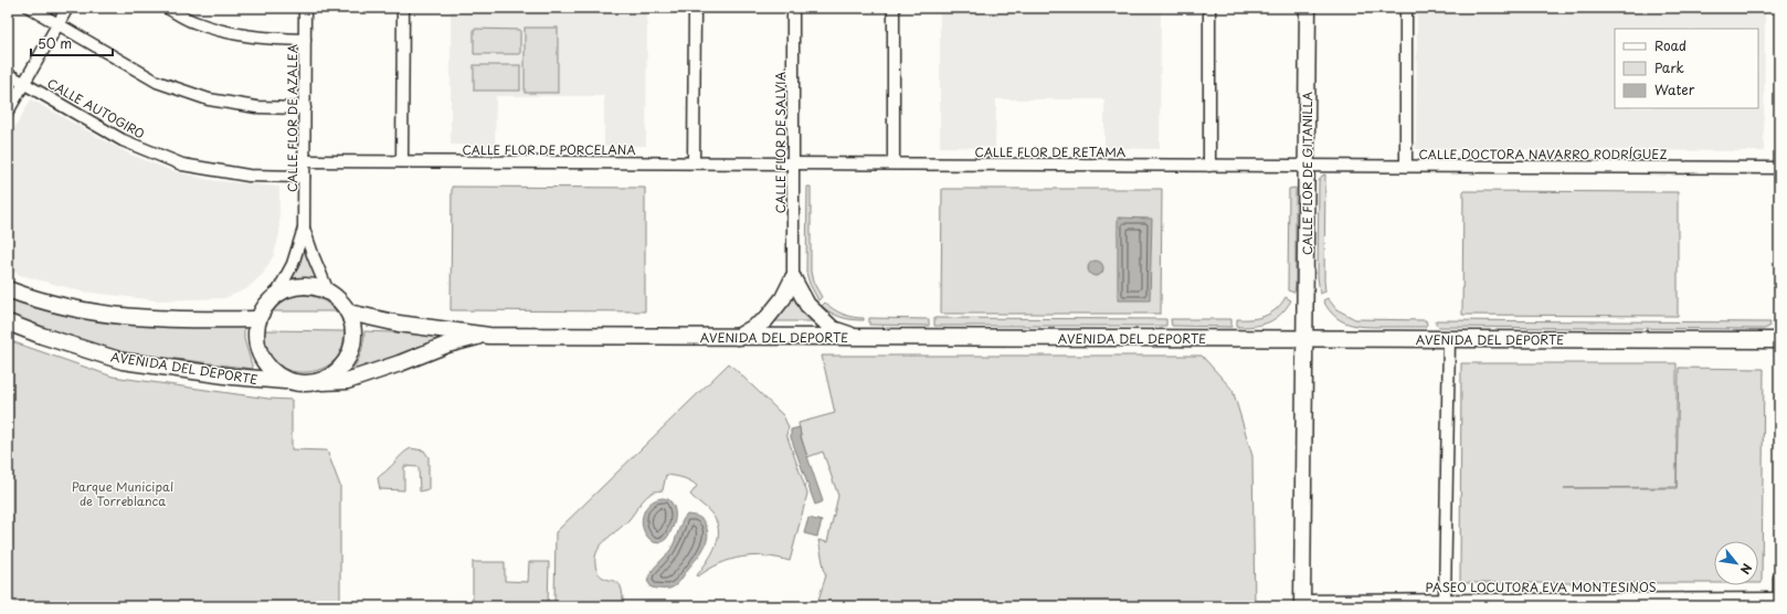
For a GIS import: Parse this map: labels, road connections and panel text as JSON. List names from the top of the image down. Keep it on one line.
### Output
{"streets":{"street":["CALLE AUTOGIRO","CALLE FLOR DE AZALEA","CALLE FLOR DE SALVIA","CALLE FLOR DE PORCELANA","CALLE FLOR DE RETAMA","CALLE DOCTORA NAVARRO RODRÍGUEZ","CALLE FLOR DE GITANILLA","AVENIDA DEL DEPORTE","PASEO LOCUTORA EVA MONTESINOS"]},"crossings":[["CALLE AUTOGIRO","CALLE FLOR DE AZALEA"],["CALLE FLOR DE AZALEA","CALLE FLOR DE PORCELANA"],["CALLE FLOR DE SALVIA","CALLE FLOR DE PORCELANA"],["CALLE FLOR DE SALVIA","CALLE FLOR DE RETAMA"],["CALLE FLOR DE PORCELANA","CALLE FLOR DE RETAMA"],["CALLE FLOR DE RETAMA","CALLE DOCTORA NAVARRO RODRÍGUEZ"],["CALLE FLOR DE RETAMA","CALLE FLOR DE GITANILLA"],["CALLE DOCTORA NAVARRO RODRÍGUEZ","CALLE FLOR DE GITANILLA"],["CALLE FLOR DE GITANILLA","AVENIDA DEL DEPORTE"],["CALLE FLOR DE GITANILLA","PASEO LOCUTORA EVA MONTESINOS"]],"parks":["Parque Municipal de Torreblanca"],"legend":["Road","Park","Water"],"scale_bar":"50 m","north":"bottom right"}
